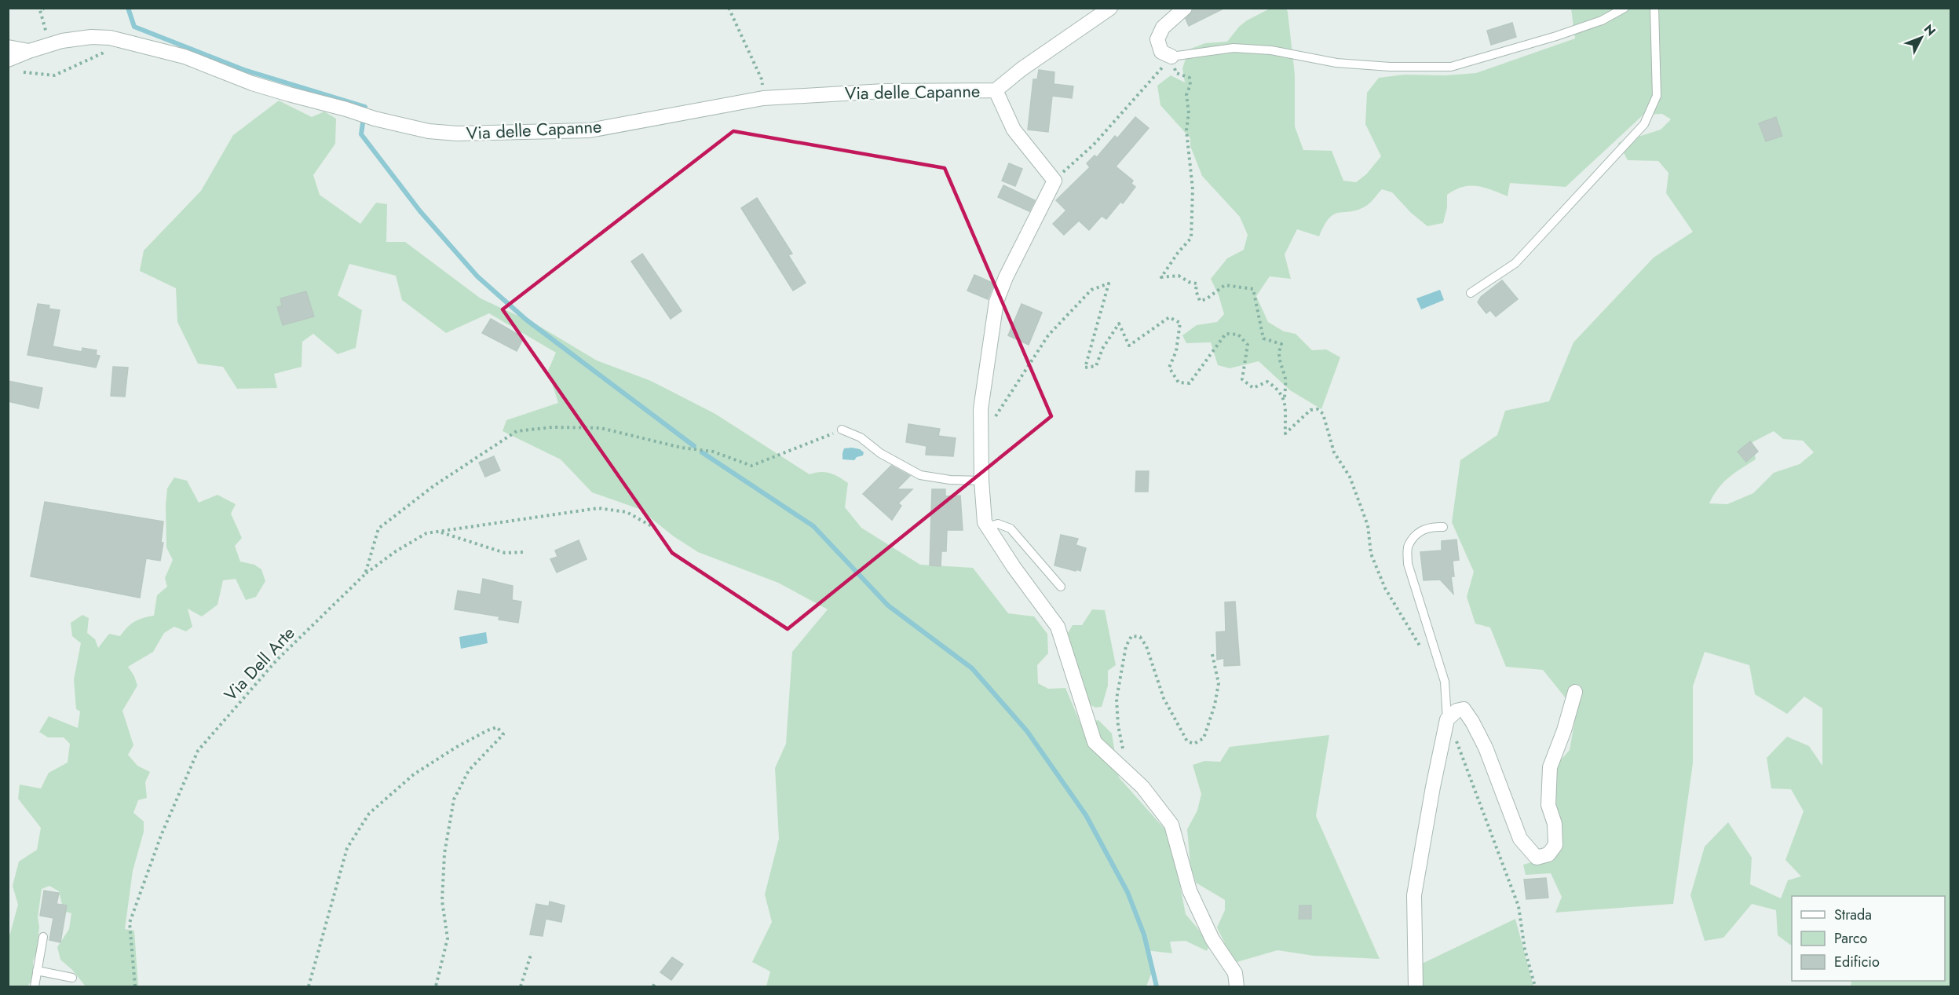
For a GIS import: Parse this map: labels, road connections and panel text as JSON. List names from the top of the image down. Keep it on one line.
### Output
{"streets":{"street":["Via delle Capanne"],"path":["Via Dell Arte"]},"legend":["Strada","Parco","Edificio"],"north":"top right"}
